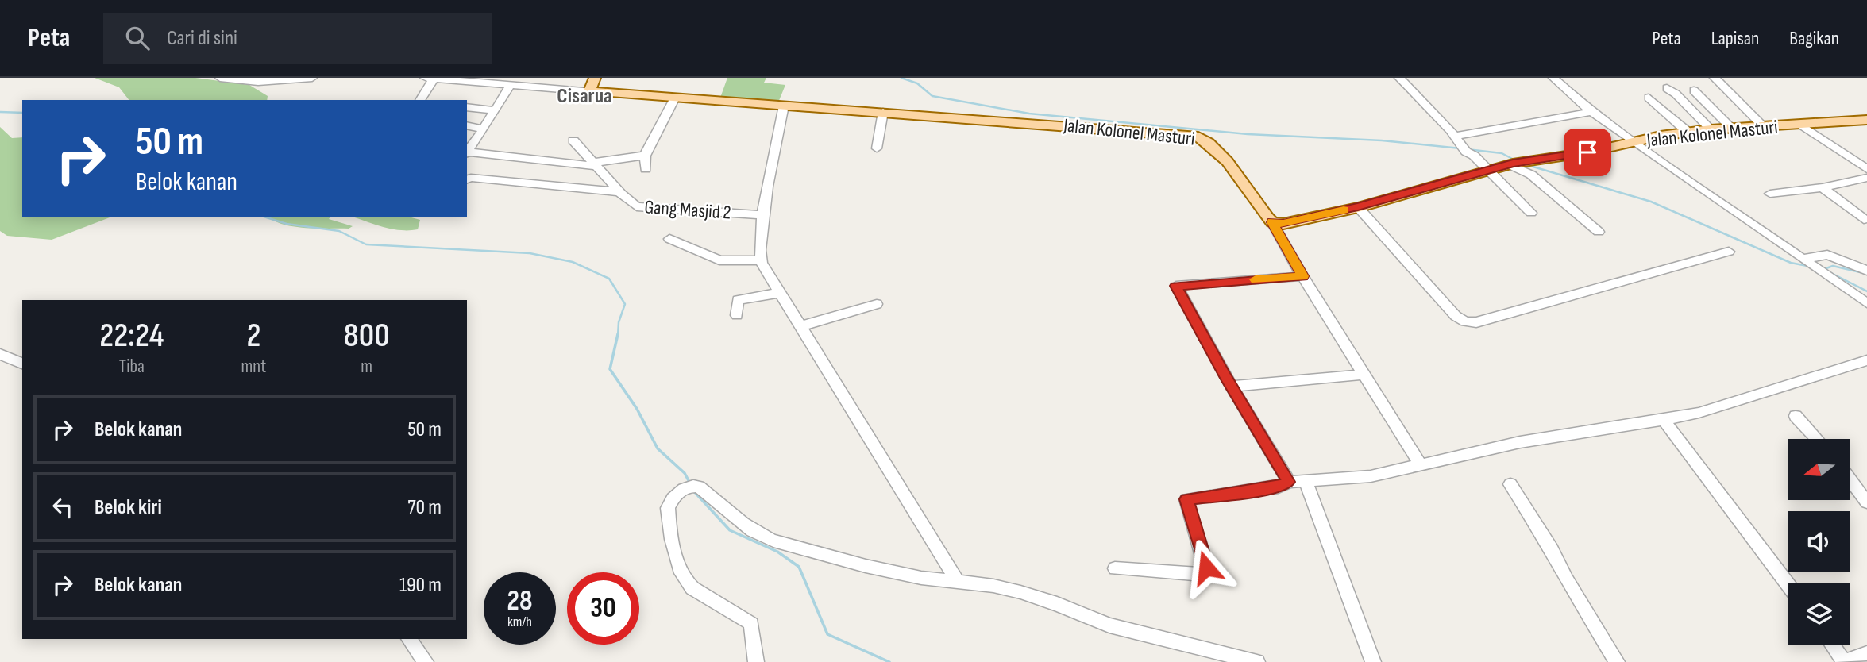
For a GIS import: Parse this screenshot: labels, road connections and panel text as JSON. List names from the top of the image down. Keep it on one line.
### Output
{"streets":{"main road":["Jalan Kolonel Masturi"],"street":["Gang Masjid 2"]},"districts":["Cisarua"],"north":"left","page":{"header":"Peta","search":"Cari di sini","nav":["Peta","Lapisan","Bagikan"],"turn":["50 m","Belok kanan"],"eta":["22:24","Tiba","2","mnt","800","m"],"list":[{"name":"Belok kanan","value":"50 m"},{"name":"Belok kiri","value":"70 m"},{"name":"Belok kanan","value":"190 m"}],"speed":"28 km/h","limit":"30"}}
